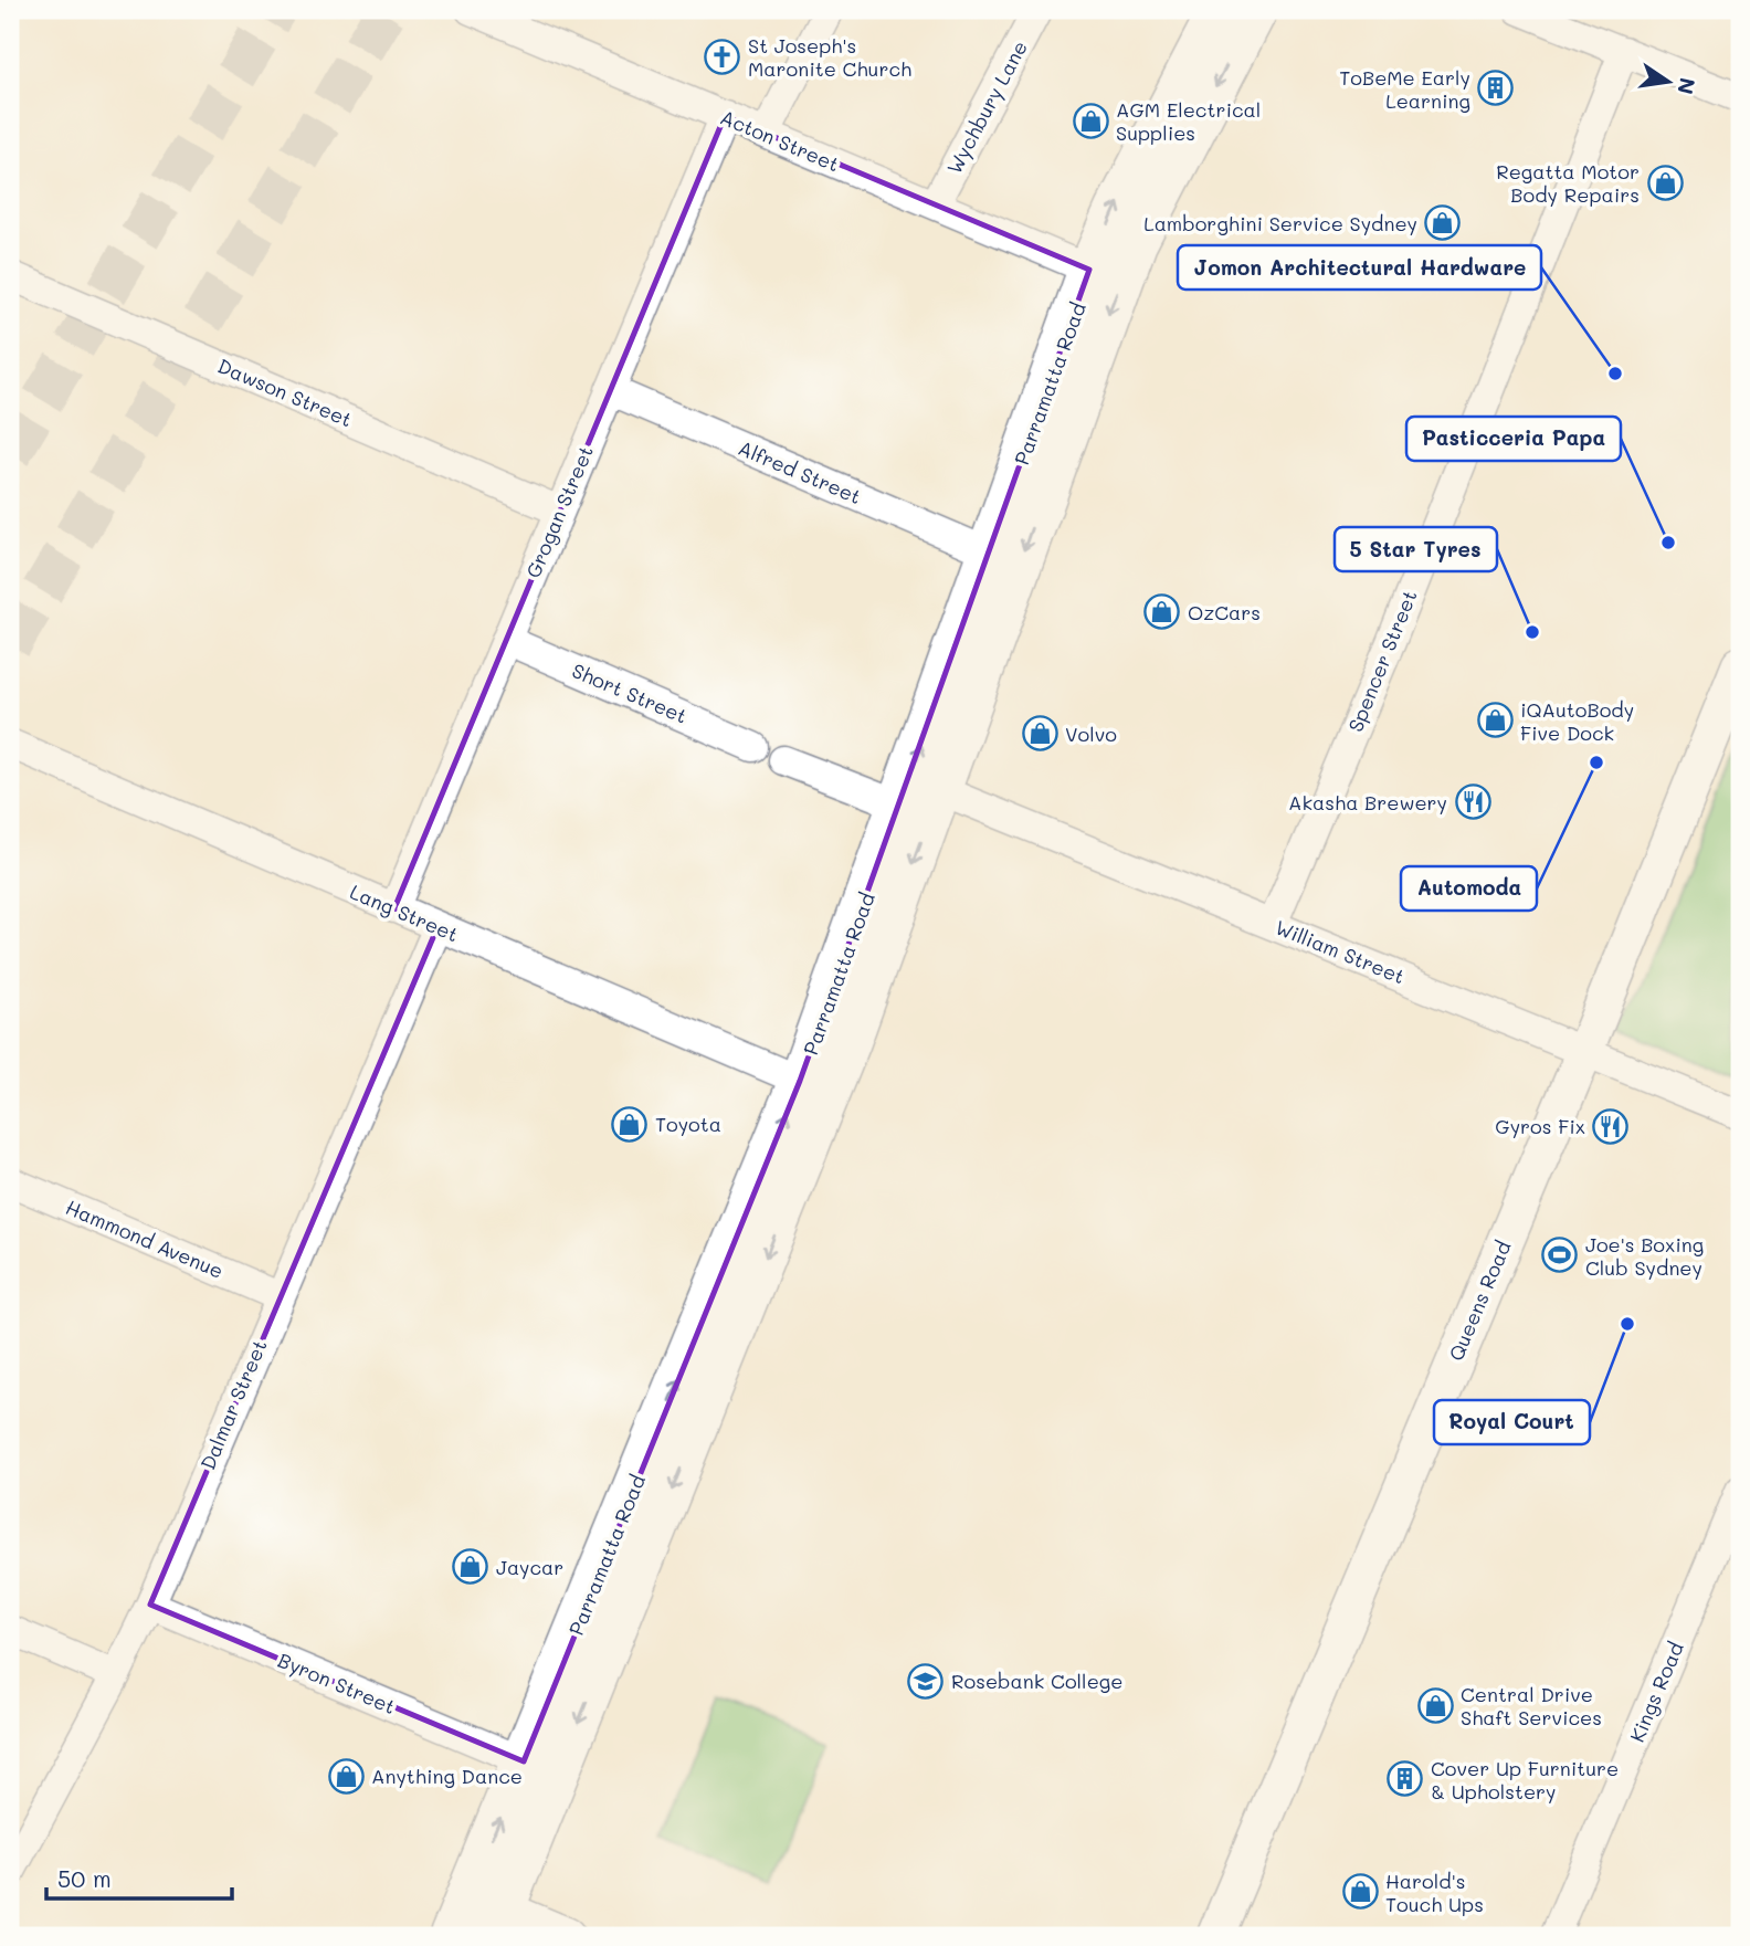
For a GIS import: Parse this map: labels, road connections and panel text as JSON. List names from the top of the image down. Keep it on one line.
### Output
{"streets":{"highway":["Parramatta Road"],"main road":["Queens Road"],"street":["Wychbury Lane","Acton Street","Dawson Street","Alfred Street","Grogan Street","Spencer Street","Short Street","Lang Street","William Street","Hammond Avenue","Dalmar Street","Byron Street","Kings Road"]},"crossings":[["Wychbury Lane","Acton Street"],["Acton Street","Parramatta Road"],["Acton Street","Grogan Street"],["Parramatta Road","Alfred Street"],["Parramatta Road","Lang Street"],["Parramatta Road","William Street"],["Parramatta Road","Byron Street"],["Dawson Street","Grogan Street"],["Alfred Street","Grogan Street"],["Grogan Street","Short Street"],["Grogan Street","Lang Street"],["Spencer Street","William Street"],["Lang Street","Dalmar Street"],["William Street","Queens Road"],["Hammond Avenue","Dalmar Street"],["Dalmar Street","Byron Street"]],"places":{"church":["St Joseph's Maronite Church"],"building":["ToBeMe Early Learning","Cover Up Furniture & Upholstery"],"shop":["AGM Electrical Supplies","Regatta Motor Body Repairs","Lamborghini Service Sydney","OzCars","iQAutoBody Five Dock","Volvo","Toyota","Jaycar","Central Drive Shaft Services","Anything Dance","Harold's Touch Ups"],"other":["Jomon Architectural Hardware","Pasticceria Papa","5 Star Tyres","Automoda","Royal Court"],"restaurant":["Akasha Brewery","Gyros Fix"],"sports":["Joe's Boxing Club Sydney"],"school or university":["Rosebank College"]},"scale_bar":"50 m","north":"right"}
